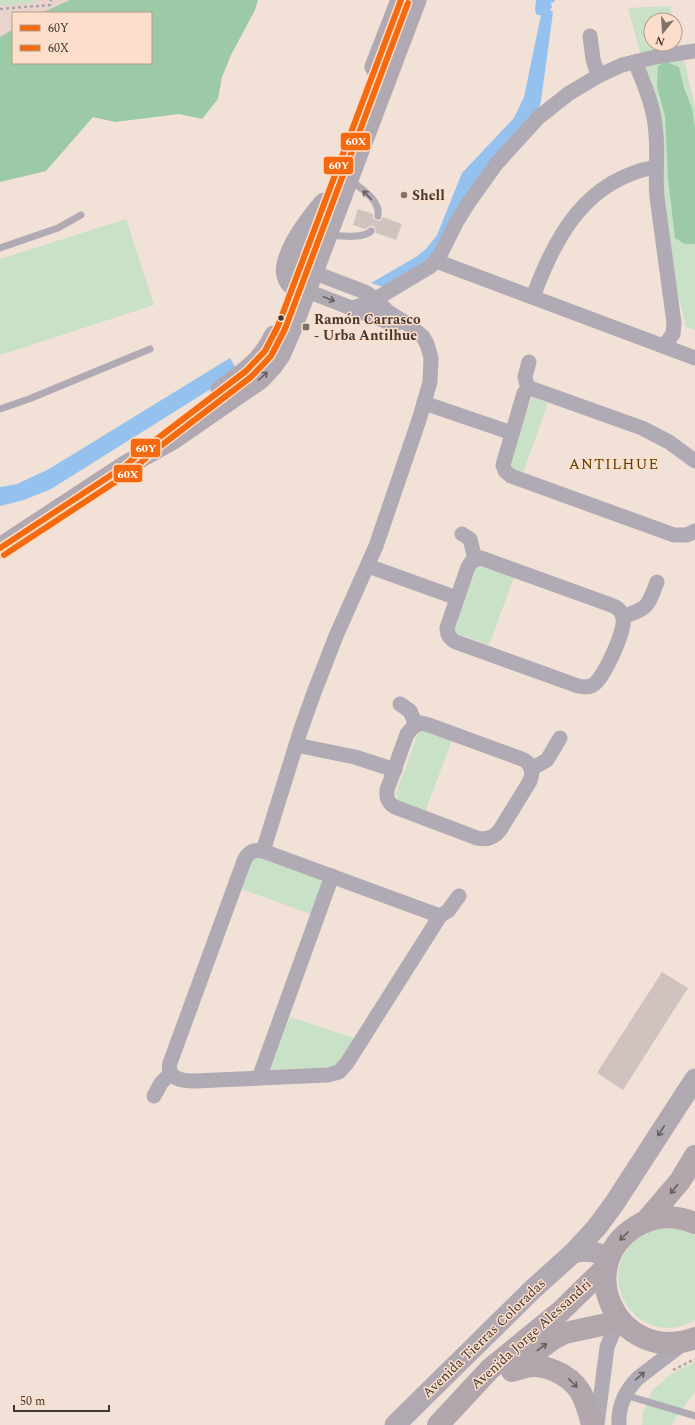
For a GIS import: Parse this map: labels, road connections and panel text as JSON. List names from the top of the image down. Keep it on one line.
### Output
{"streets":{"highway":["Avenida Jorge Alessandri"],"main road":["Avenida Tierras Coloradas"]},"one_way":["Avenida Tierras Coloradas"],"districts":["ANTILHUE"],"places":{"other":["Shell"],"transit":["Ramón Carrasco - Urba Antilhue"]},"lines":["transit line 60Y","transit line 60X"],"legend":["60Y","60X"],"scale_bar":"50 m","north":"bottom"}
